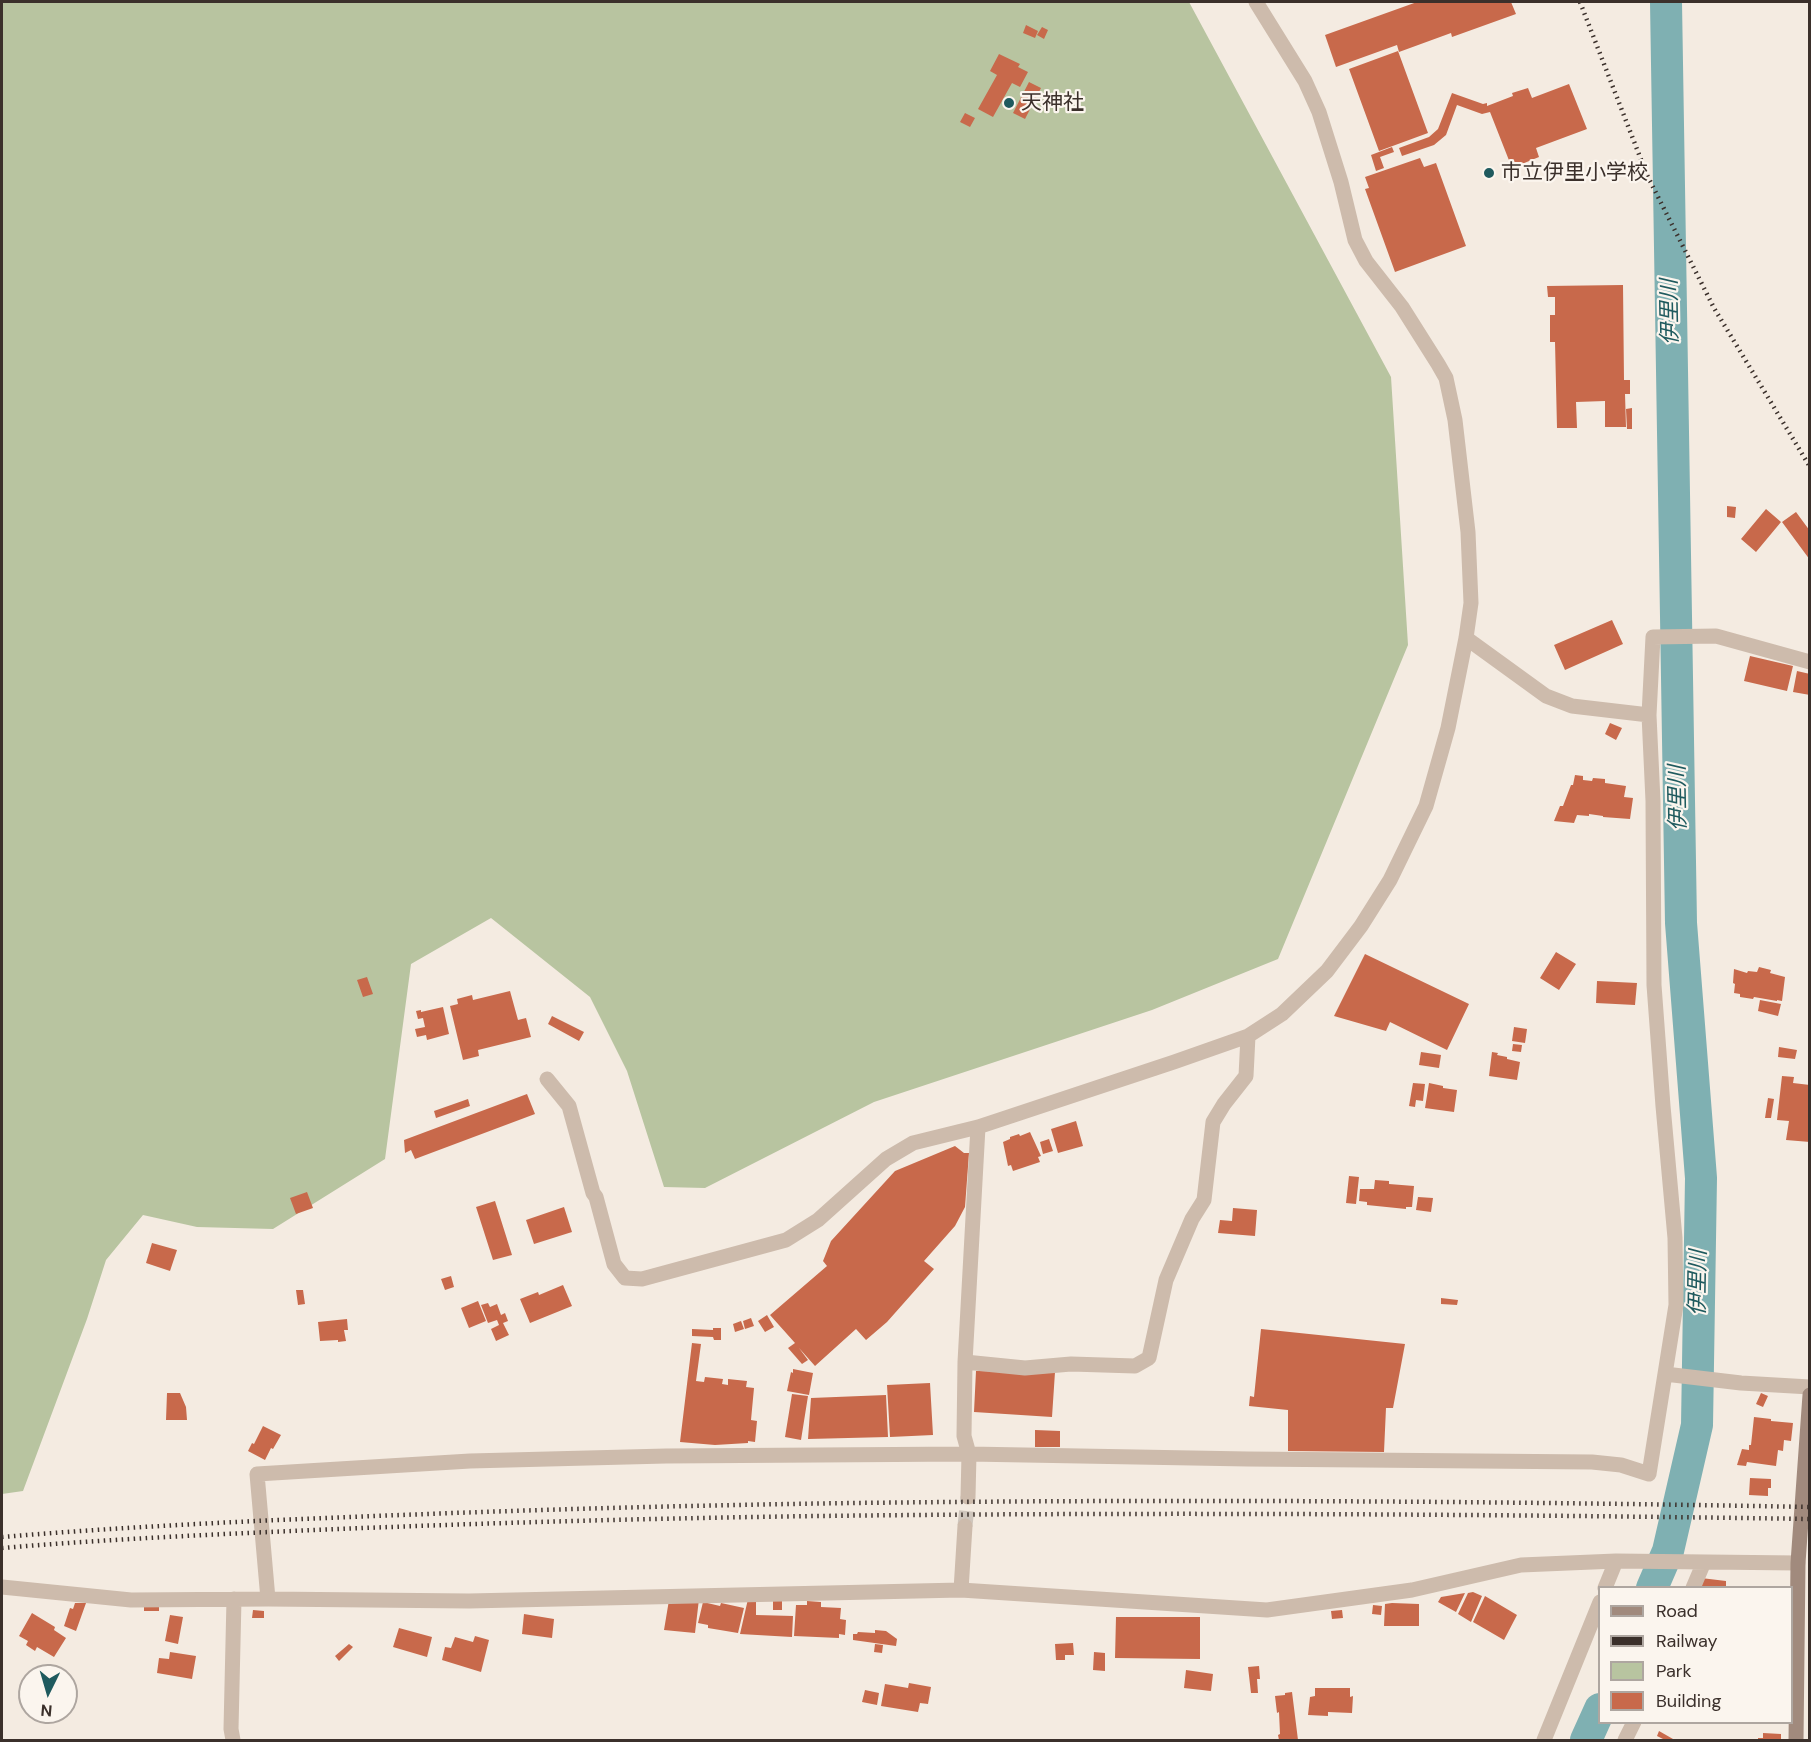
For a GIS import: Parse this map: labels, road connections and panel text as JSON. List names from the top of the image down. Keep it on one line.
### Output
{"water":["伊里川"],"places":["天神社","市立伊里小学校"],"legend":["Road","Railway","Park","Building"],"north":"bottom"}
